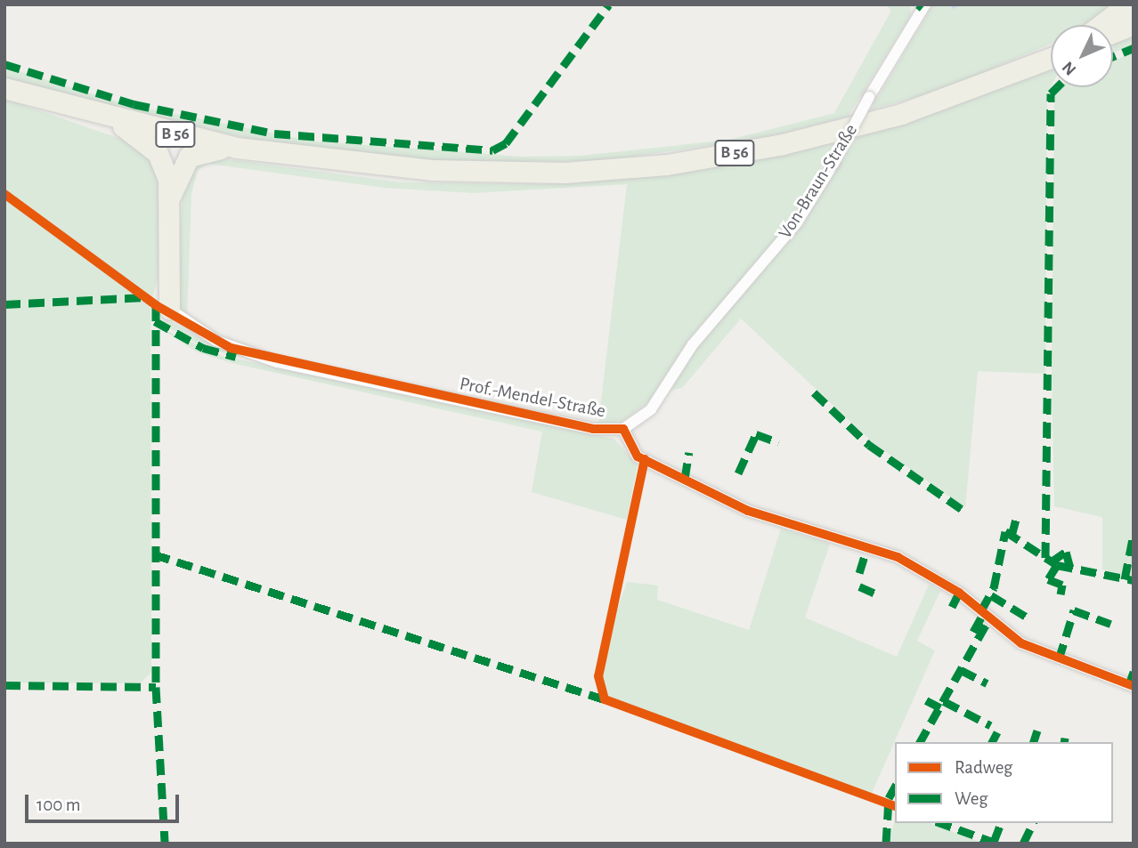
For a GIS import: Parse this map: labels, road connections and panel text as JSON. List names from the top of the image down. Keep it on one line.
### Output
{"streets":{"highway":["B 56"],"street":["Von-Braun-Straße","Prof.-Mendel-Straße"]},"crossings":[["Von-Braun-Straße","Prof.-Mendel-Straße"]],"legend":["Radweg","Weg"],"scale_bar":"100 m","north":"bottom left"}
